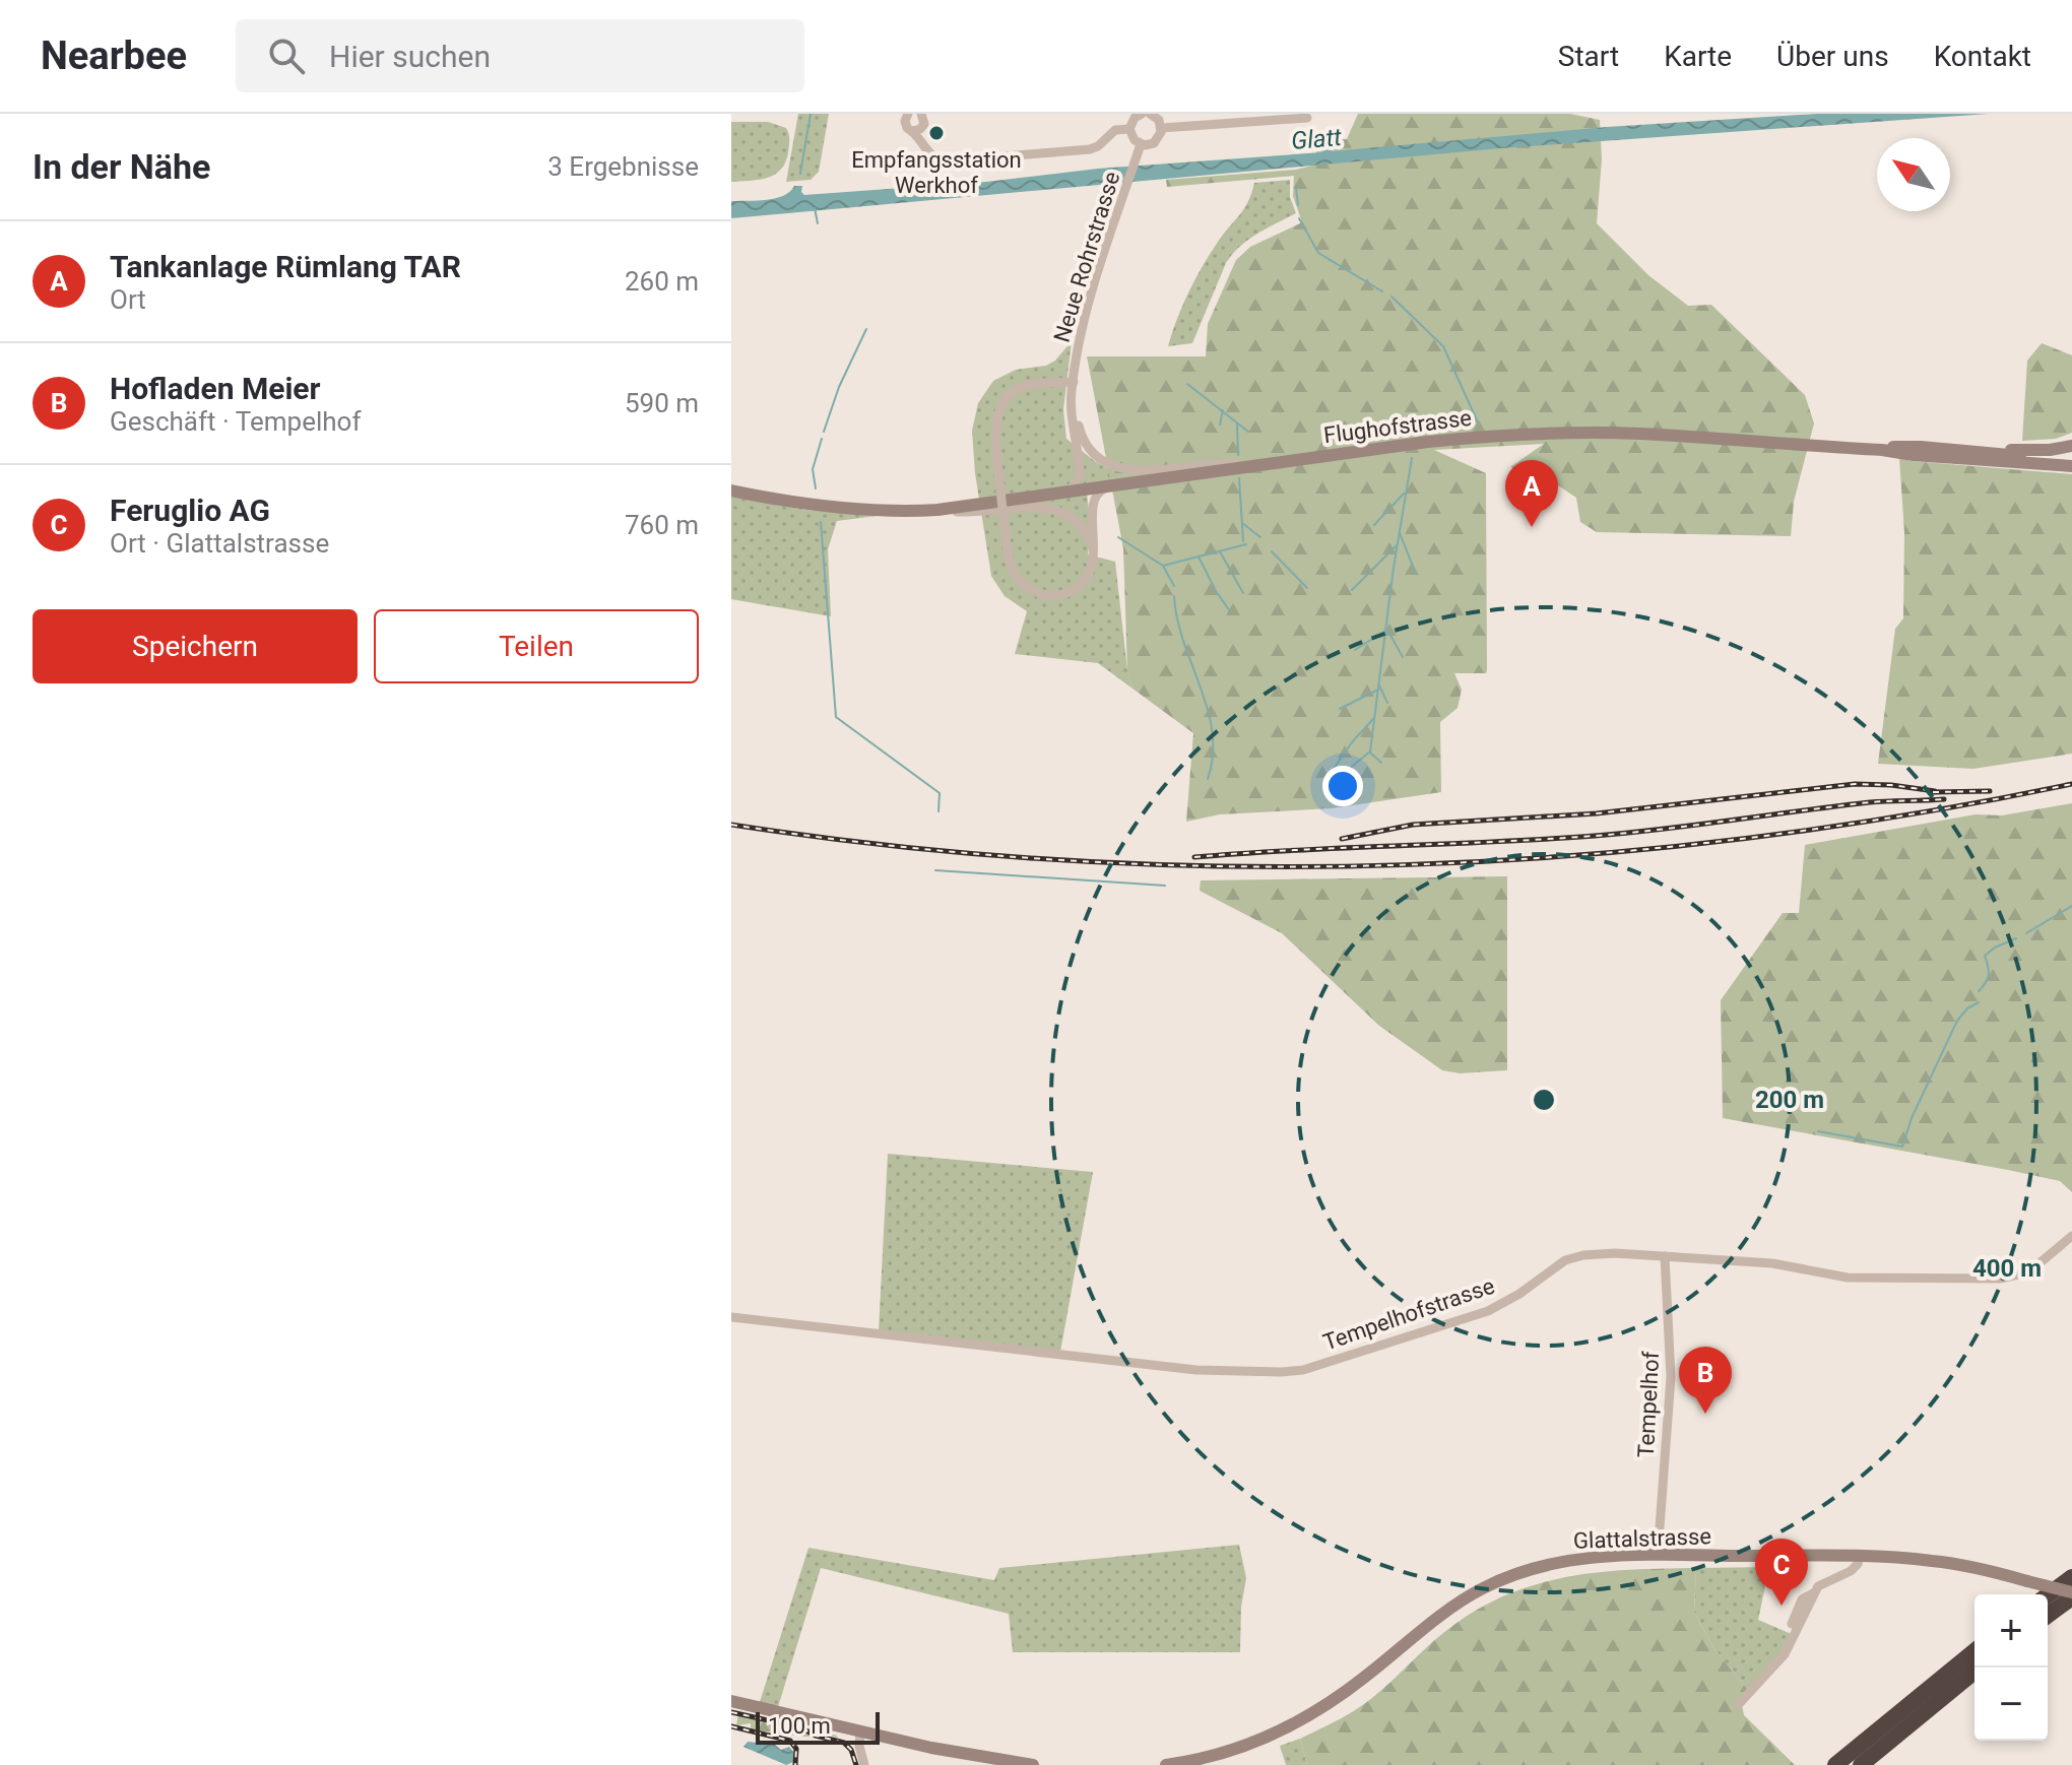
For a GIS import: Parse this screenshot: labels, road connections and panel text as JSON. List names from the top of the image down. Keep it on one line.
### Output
{"streets":{"main road":["Flughofstrasse","Glattalstrasse"],"street":["Neue Rohrstrasse","Tempelhofstrasse","Tempelhof"]},"crossings":[["Neue Rohrstrasse","Flughofstrasse"],["Tempelhofstrasse","Tempelhof"],["Tempelhof","Glattalstrasse"]],"water":["Glatt"],"places":["Empfangsstation Werkhof"],"scale_bar":"100 m","north":"top left","page":{"header":"Nearbee","search":"Hier suchen","nav":["Start","Karte","Über uns","Kontakt"],"heading":["In der Nähe","3 Ergebnisse"],"list":[{"mark":"A","name":"Tankanlage Rümlang TAR","note":"Ort","value":"260 m"},{"mark":"B","name":"Hofladen Meier","note":"Geschäft · Tempelhof","value":"590 m"},{"mark":"C","name":"Feruglio AG","note":"Ort · Glattalstrasse","value":"760 m"}],"pins":["A","B","C"],"buttons":["Speichern","Teilen"],"map_buttons":["+","−"],"scale":"100 m"},"rings":["200 m","400 m"]}
